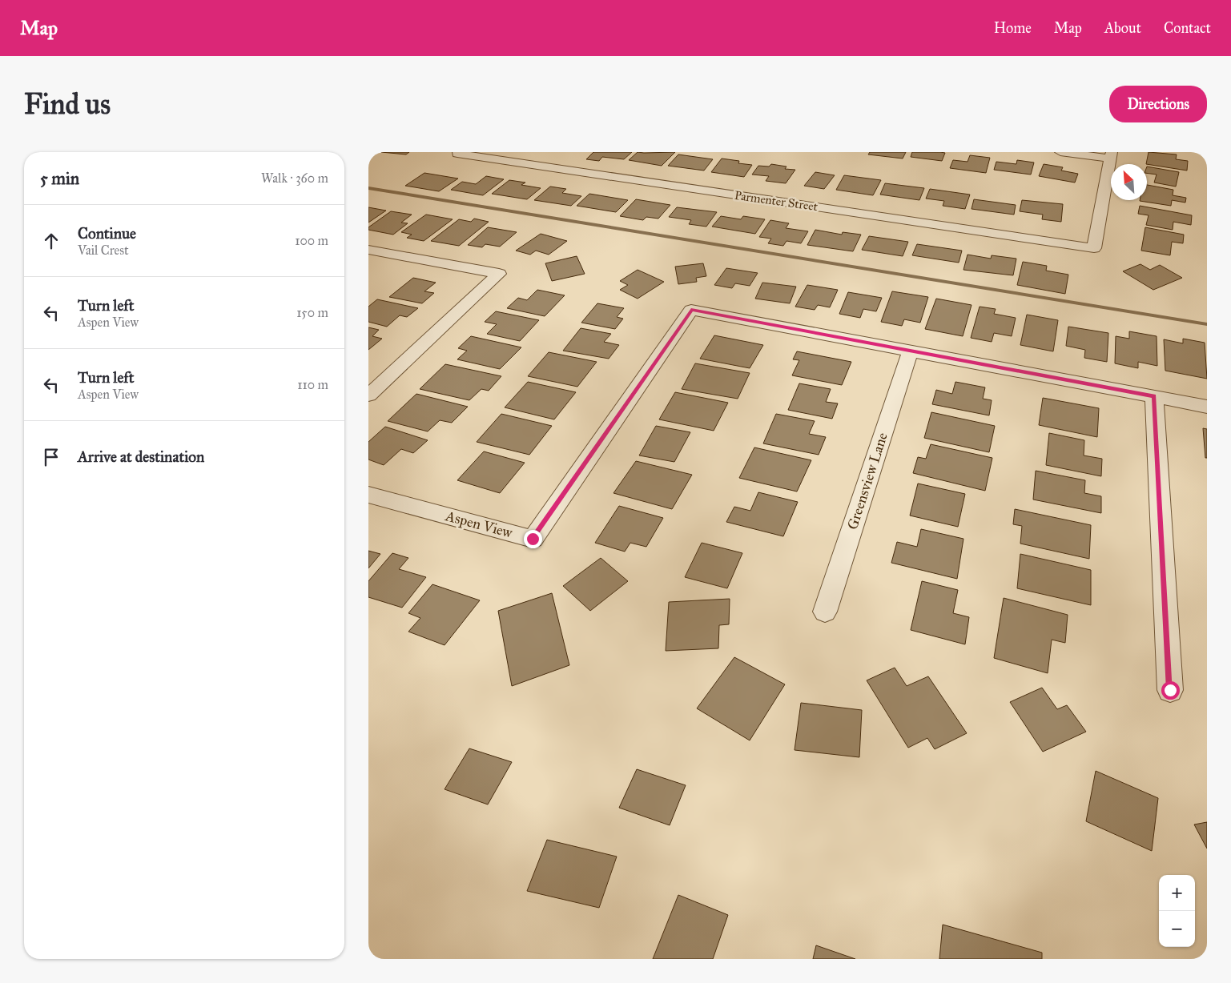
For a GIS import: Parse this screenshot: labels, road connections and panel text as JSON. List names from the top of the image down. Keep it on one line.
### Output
{"streets":{"street":["Parmenter Street","Greensview Lane","Aspen View"]},"crossings":[["Greensview Lane","Aspen View"]],"north":"top left","page":{"header":"Map","nav":["Home","Map","About","Contact"],"buttons":"Directions","title":"Find us","heading":["5 min","Walk · 360 m"],"list":[["Continue","Vail Crest","100 m"],["Turn left","Aspen View","150 m"],["Turn left","Aspen View","110 m"],"Arrive at destination"],"map_buttons":["+","−"]}}
